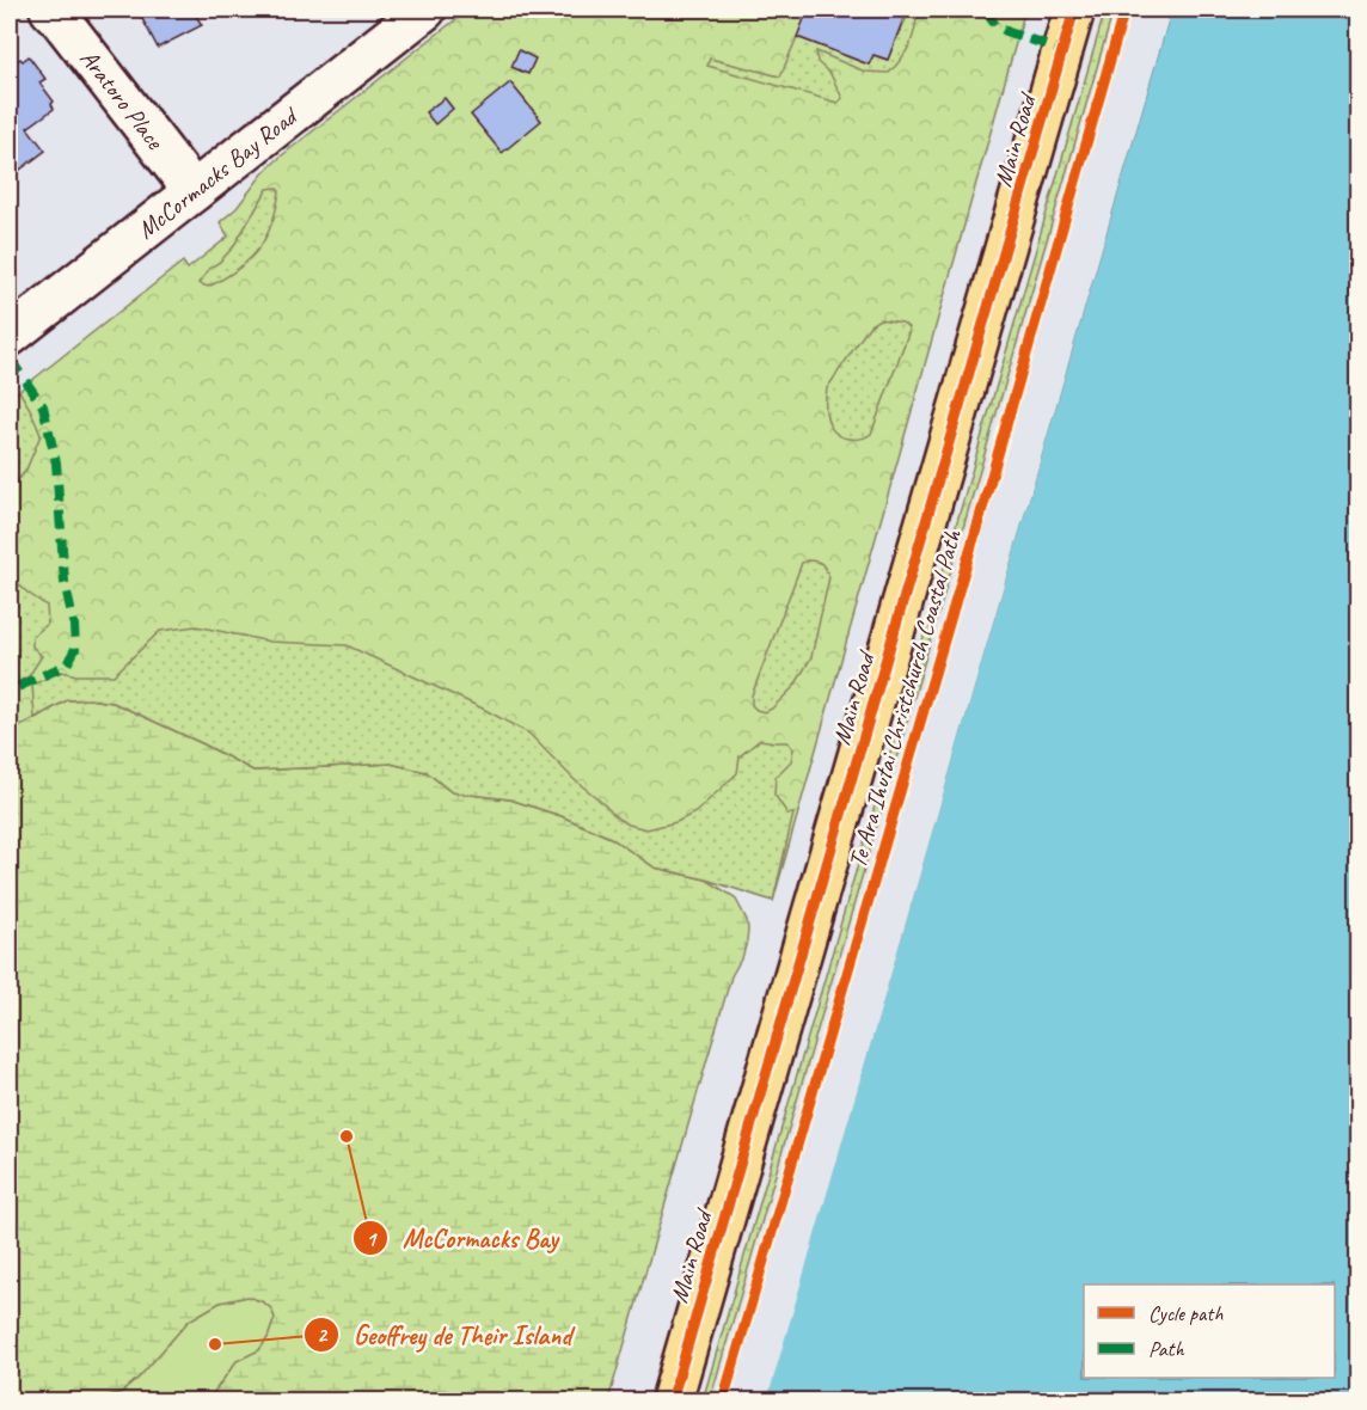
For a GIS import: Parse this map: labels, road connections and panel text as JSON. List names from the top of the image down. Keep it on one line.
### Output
{"streets":{"main road":["Main Road"],"street":["Aratoro Place","McCormacks Bay Road"],"cycle path":["Te Ara Ihutai Christchurch Coastal Path"]},"crossings":[["Aratoro Place","McCormacks Bay Road"]],"places":["McCormacks Bay","Geoffrey de Their Island"],"legend":["Cycle path","Path"]}
